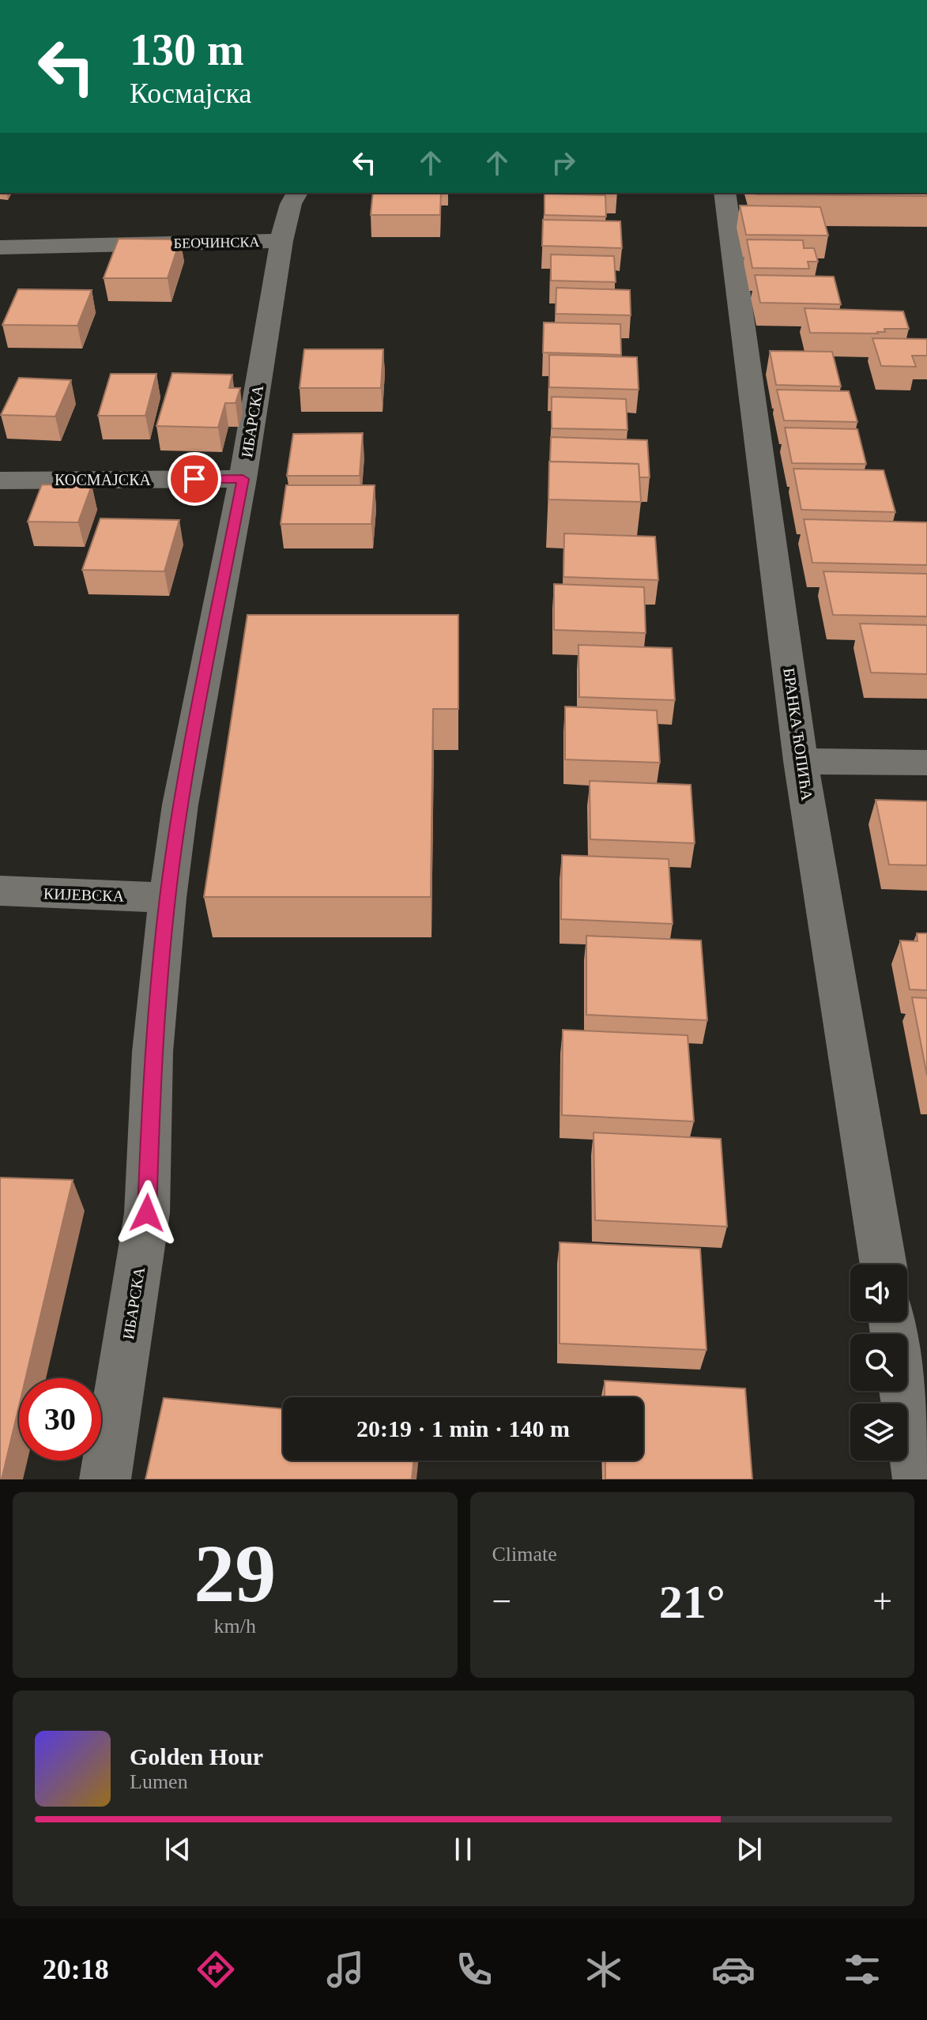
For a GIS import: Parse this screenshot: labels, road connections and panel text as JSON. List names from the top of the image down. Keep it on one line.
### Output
{"streets":{"street":["БЕОЧИНСКА","ИБАРСКА","КОСМАЈСКА","БРАНКА ЋОПИЋА","КИЈЕВСКА"]},"crossings":[["БЕОЧИНСКА","ИБАРСКА"],["ИБАРСКА","КОСМАЈСКА"],["ИБАРСКА","КИЈЕВСКА"]],"page":{"turn":["130 m","Космајска"],"limit":"30","trip":"20:19 · 1 min · 140 m","tile":[["29","km/h"],"Climate"],"heat":["−","21°","+"],"song":["Golden Hour","Lumen"],"tabs":"20:18"}}
